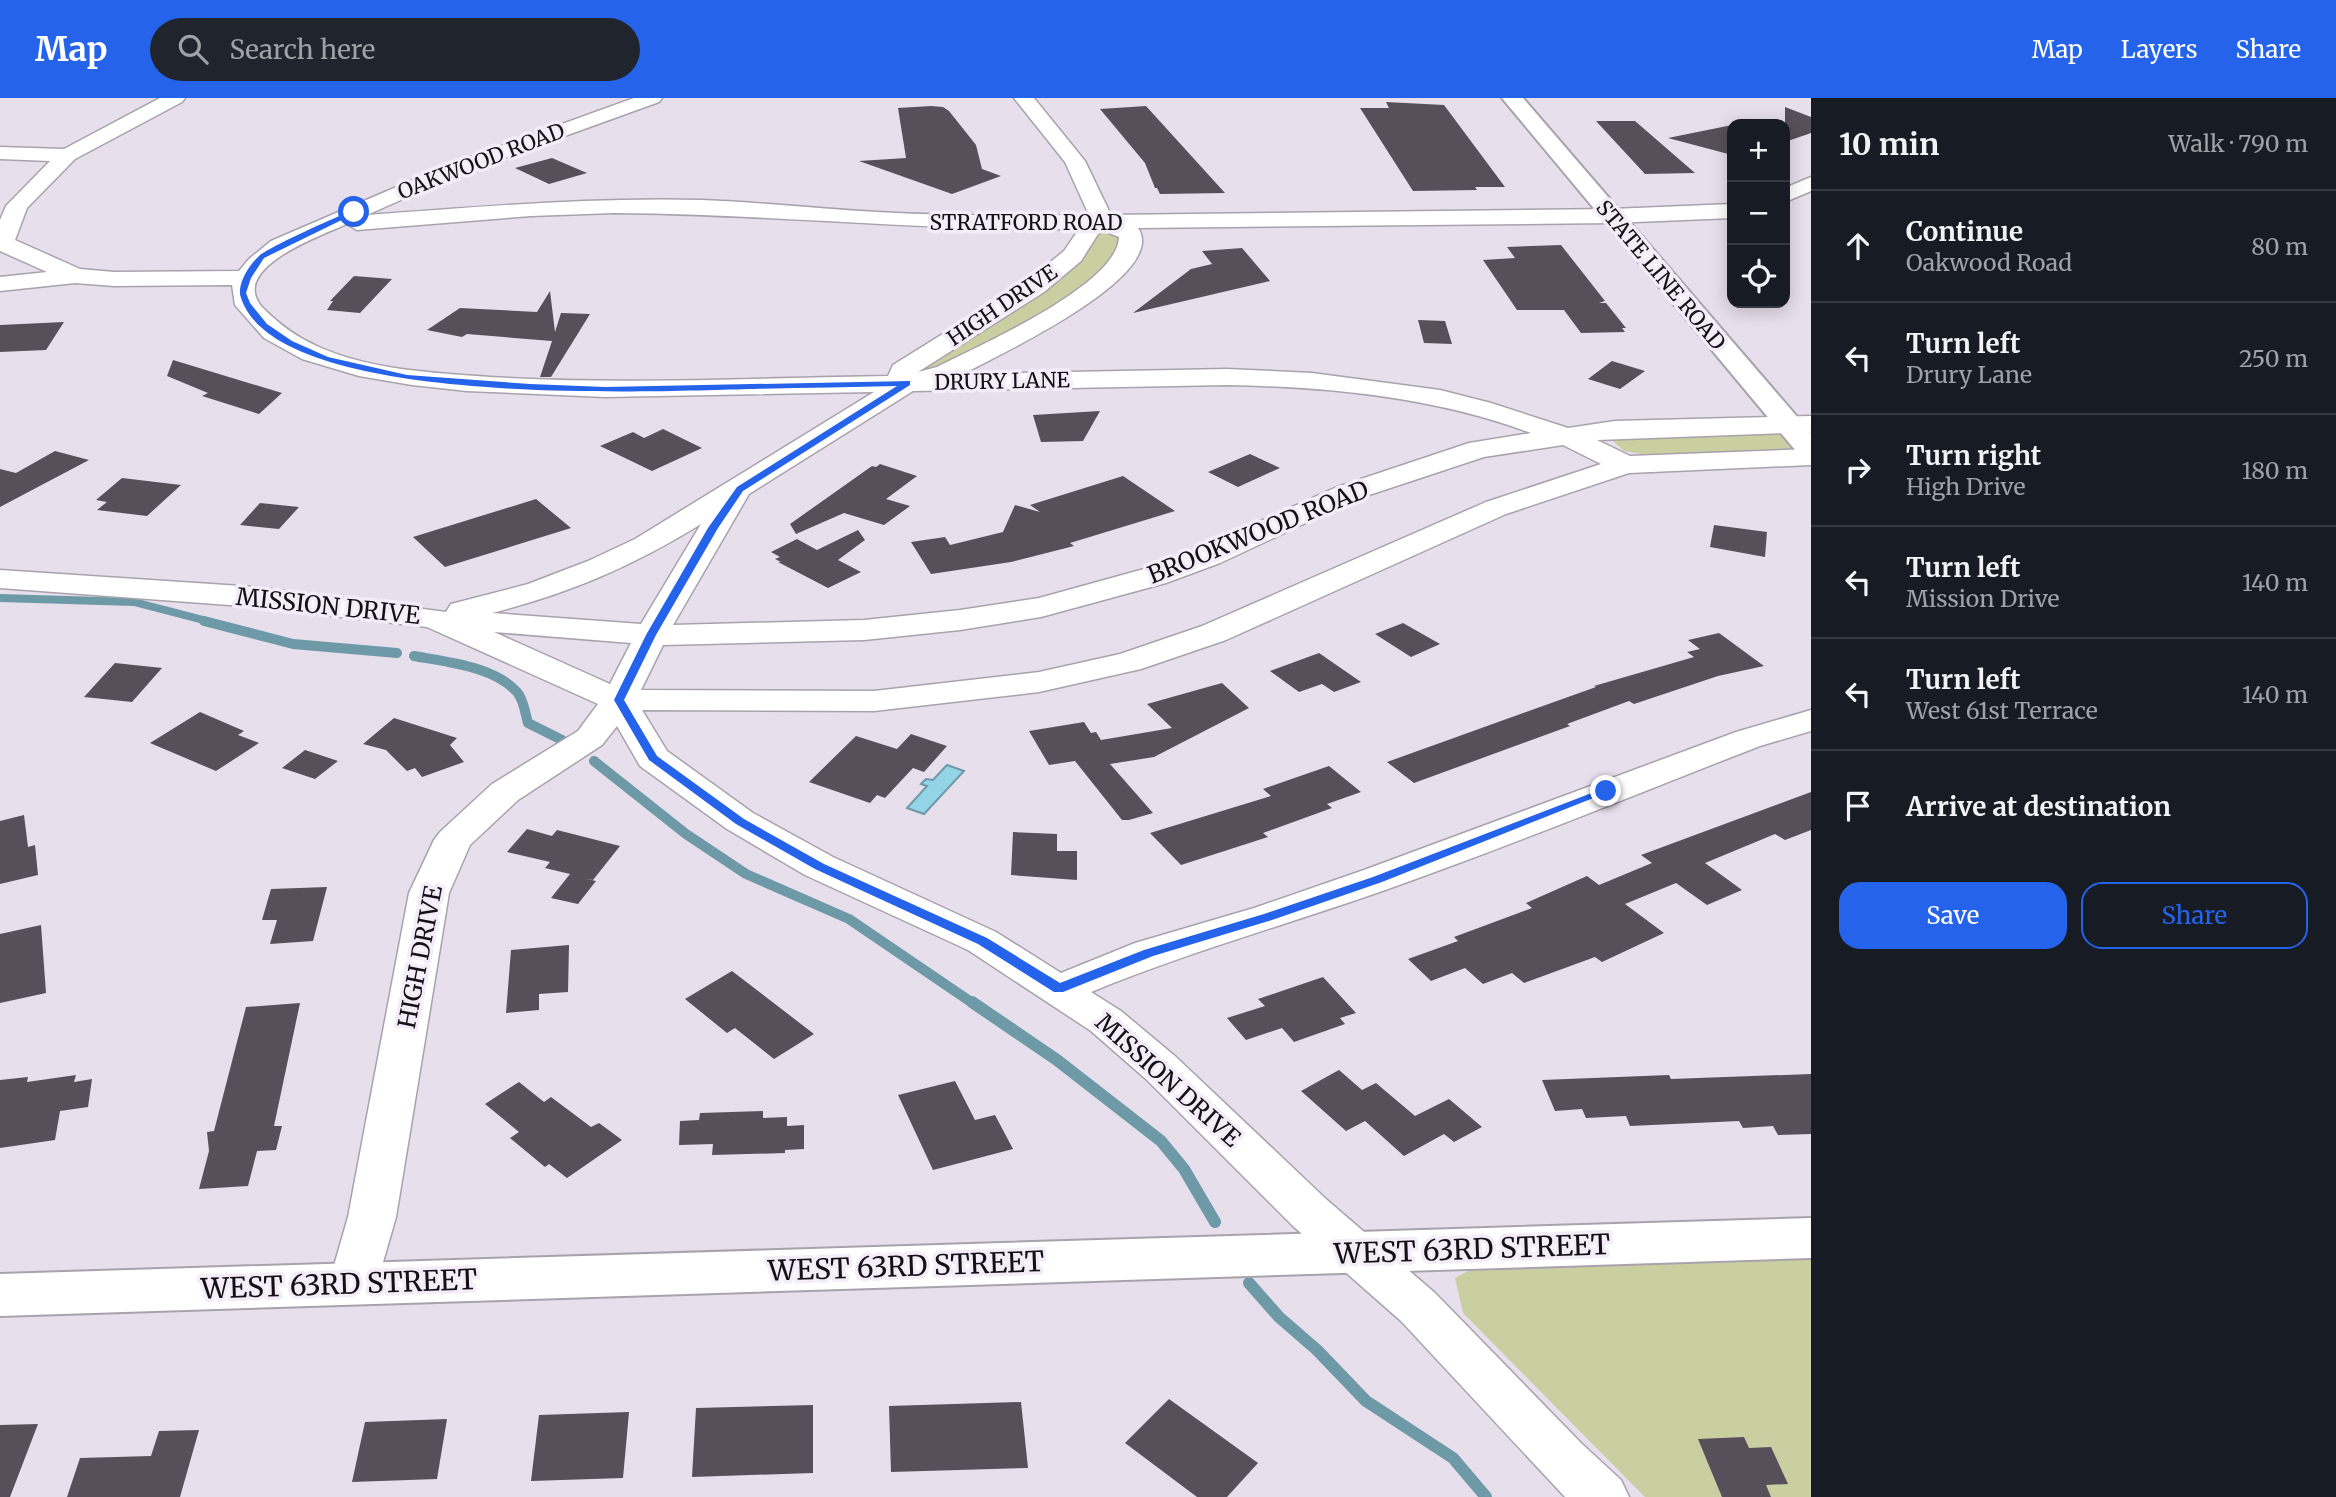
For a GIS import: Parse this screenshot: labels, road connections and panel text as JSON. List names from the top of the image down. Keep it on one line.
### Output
{"streets":{"main road":["STATE LINE ROAD","WEST 63RD STREET"],"street":["OAKWOOD ROAD","STRATFORD ROAD","HIGH DRIVE","DRURY LANE","BROOKWOOD ROAD","MISSION DRIVE"]},"crossings":[["OAKWOOD ROAD","STRATFORD ROAD"],["OAKWOOD ROAD","DRURY LANE"],["STRATFORD ROAD","STATE LINE ROAD"],["STRATFORD ROAD","HIGH DRIVE"],["STATE LINE ROAD","BROOKWOOD ROAD"],["HIGH DRIVE","DRURY LANE"],["HIGH DRIVE","BROOKWOOD ROAD"],["HIGH DRIVE","MISSION DRIVE"],["HIGH DRIVE","WEST 63RD STREET"],["DRURY LANE","BROOKWOOD ROAD"],["BROOKWOOD ROAD","MISSION DRIVE"],["MISSION DRIVE","WEST 63RD STREET"]],"page":{"header":"Map","search":"Search here","nav":["Map","Layers","Share"],"heading":["10 min","Walk · 790 m"],"map_buttons":["+","−"],"list":[["Continue","Oakwood Road","80 m"],["Turn left","Drury Lane","250 m"],["Turn right","High Drive","180 m"],["Turn left","Mission Drive","140 m"],["Turn left","West 61st Terrace","140 m"],"Arrive at destination"],"buttons":["Save","Share"]}}
